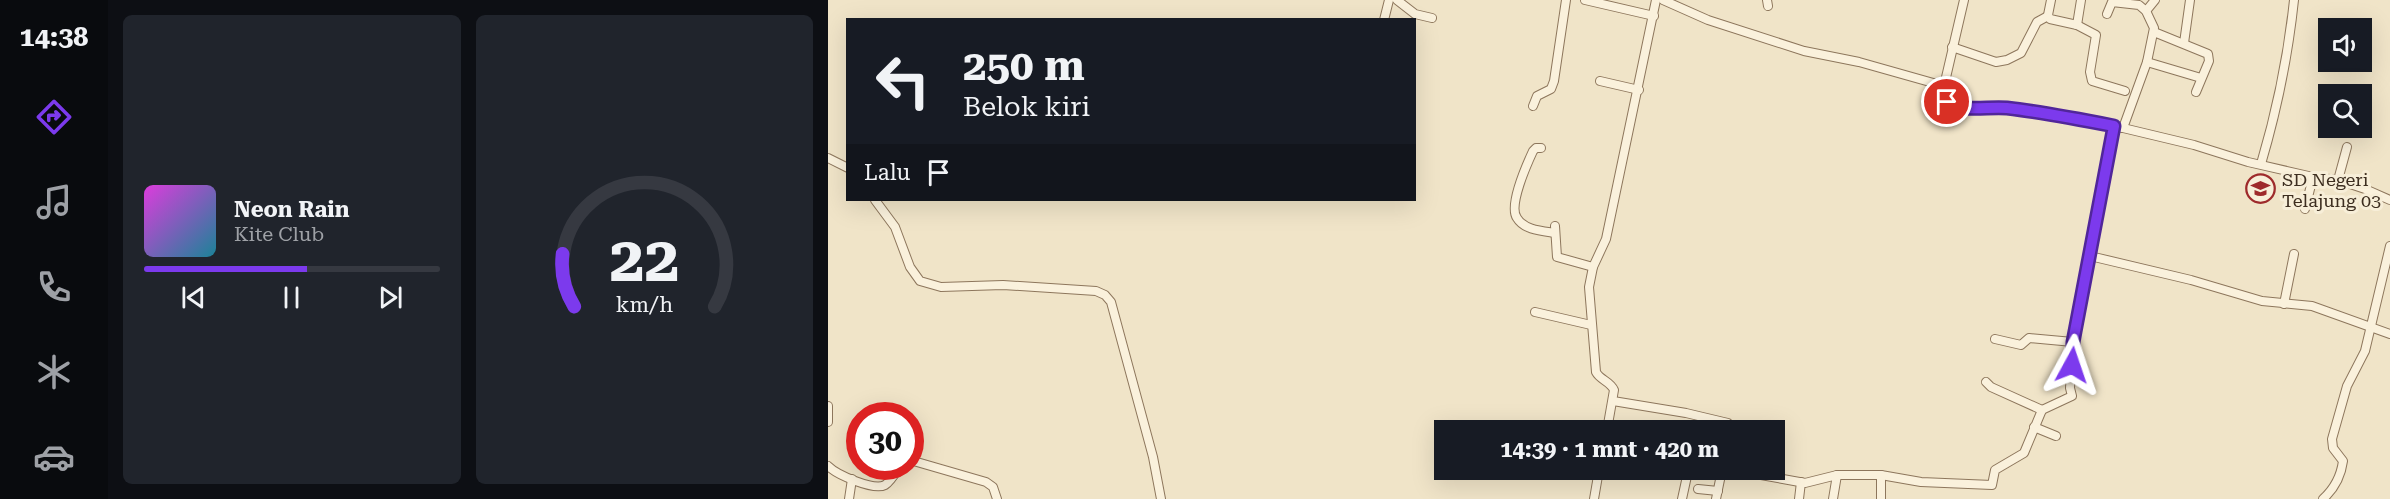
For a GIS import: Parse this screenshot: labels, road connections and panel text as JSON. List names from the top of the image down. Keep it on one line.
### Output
{"places":{"school or university":["SD Negeri Telajung 03"]},"page":{"tabs":"14:38","turn":["250 m","Belok kiri"],"then":"Lalu","song":["Neon Rain","Kite Club"],"limit":"30","trip":"14:39 · 1 mnt · 420 m","gauge":["22","km/h"]}}
